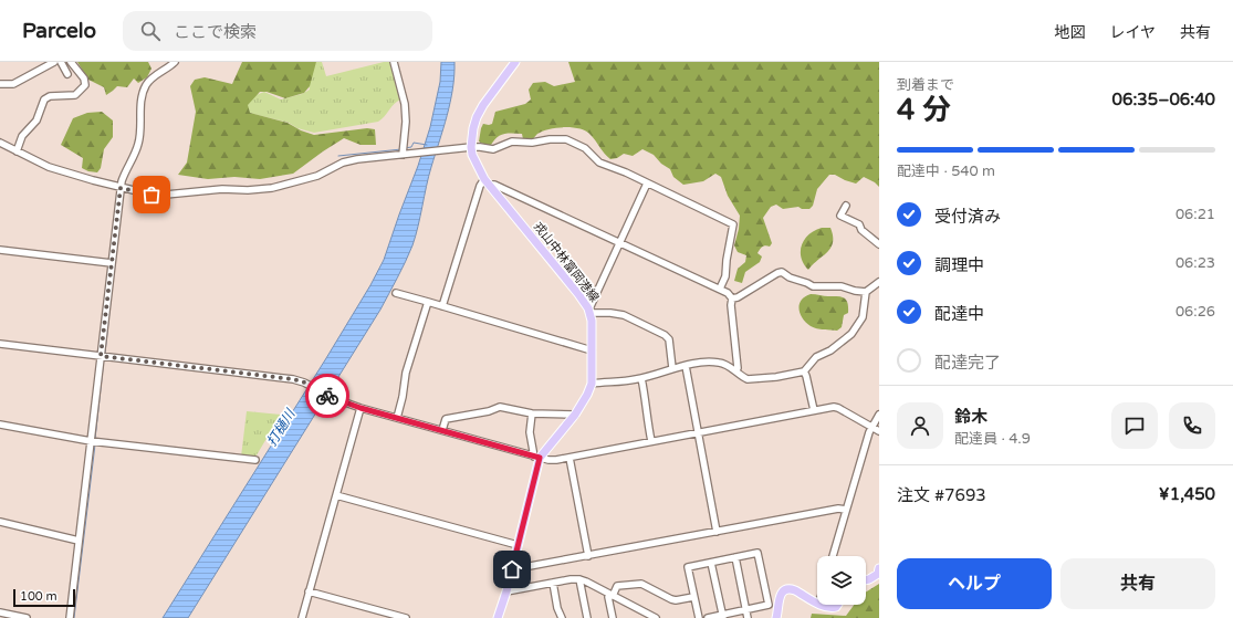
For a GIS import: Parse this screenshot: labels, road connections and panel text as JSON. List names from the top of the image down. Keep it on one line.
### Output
{"streets":{"main road":["戎山中林富岡港線"]},"water":["打樋川"],"scale_bar":"100 m","page":{"header":"Parcelo","search":"ここで検索","nav":["地図","レイヤ","共有"],"heading":["4 分","到着まで","06:35–06:40"],"panel":["鈴木","配達員 · 4.9","注文 #7693","¥1,450"],"bar":"配達中 · 540 m","list":[["受付済み","06:21"],["調理中","06:23"],["配達中","06:26"],"配達完了"],"buttons":["ヘルプ","共有"],"scale":"100 m"}}
